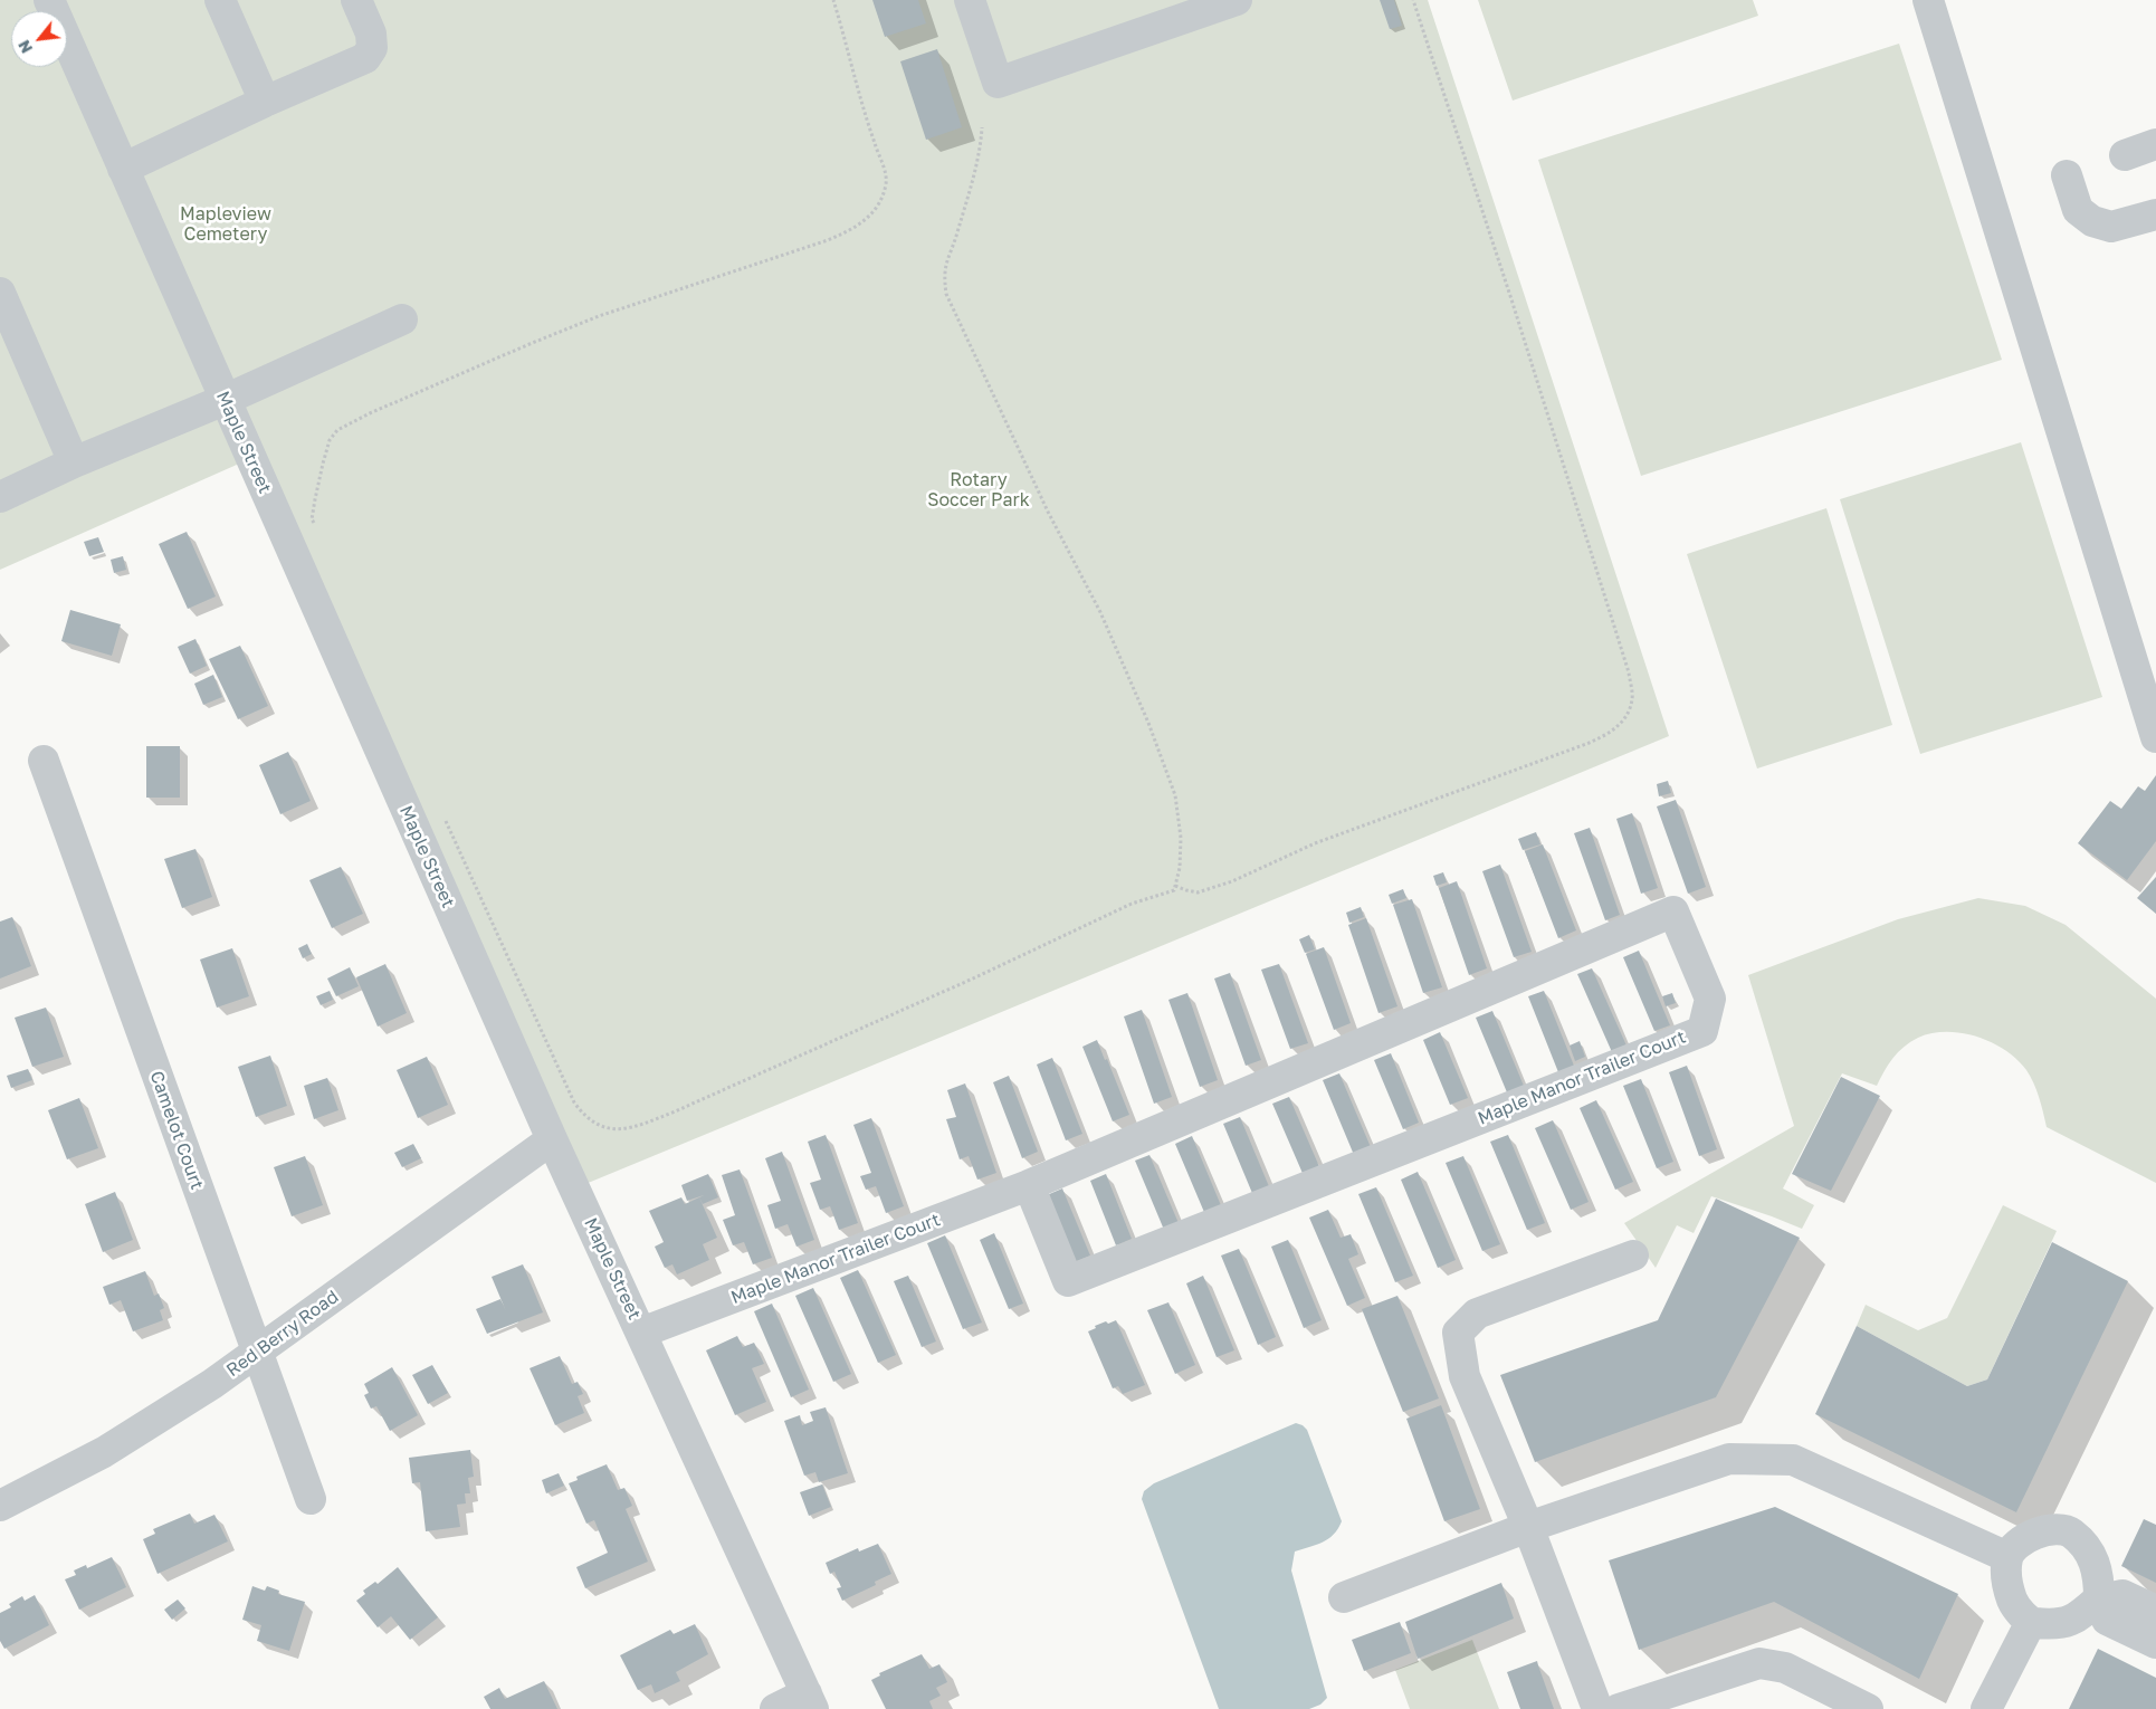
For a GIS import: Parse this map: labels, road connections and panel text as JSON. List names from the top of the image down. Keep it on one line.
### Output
{"streets":{"street":["Maple Street","Maple Manor Trailer Court","Camelot Court","Red Berry Road"]},"crossings":[["Maple Street","Maple Manor Trailer Court"],["Maple Street","Red Berry Road"],["Camelot Court","Red Berry Road"]],"parks":["Mapleview Cemetery","Rotary Soccer Park"],"north":"bottom left"}
